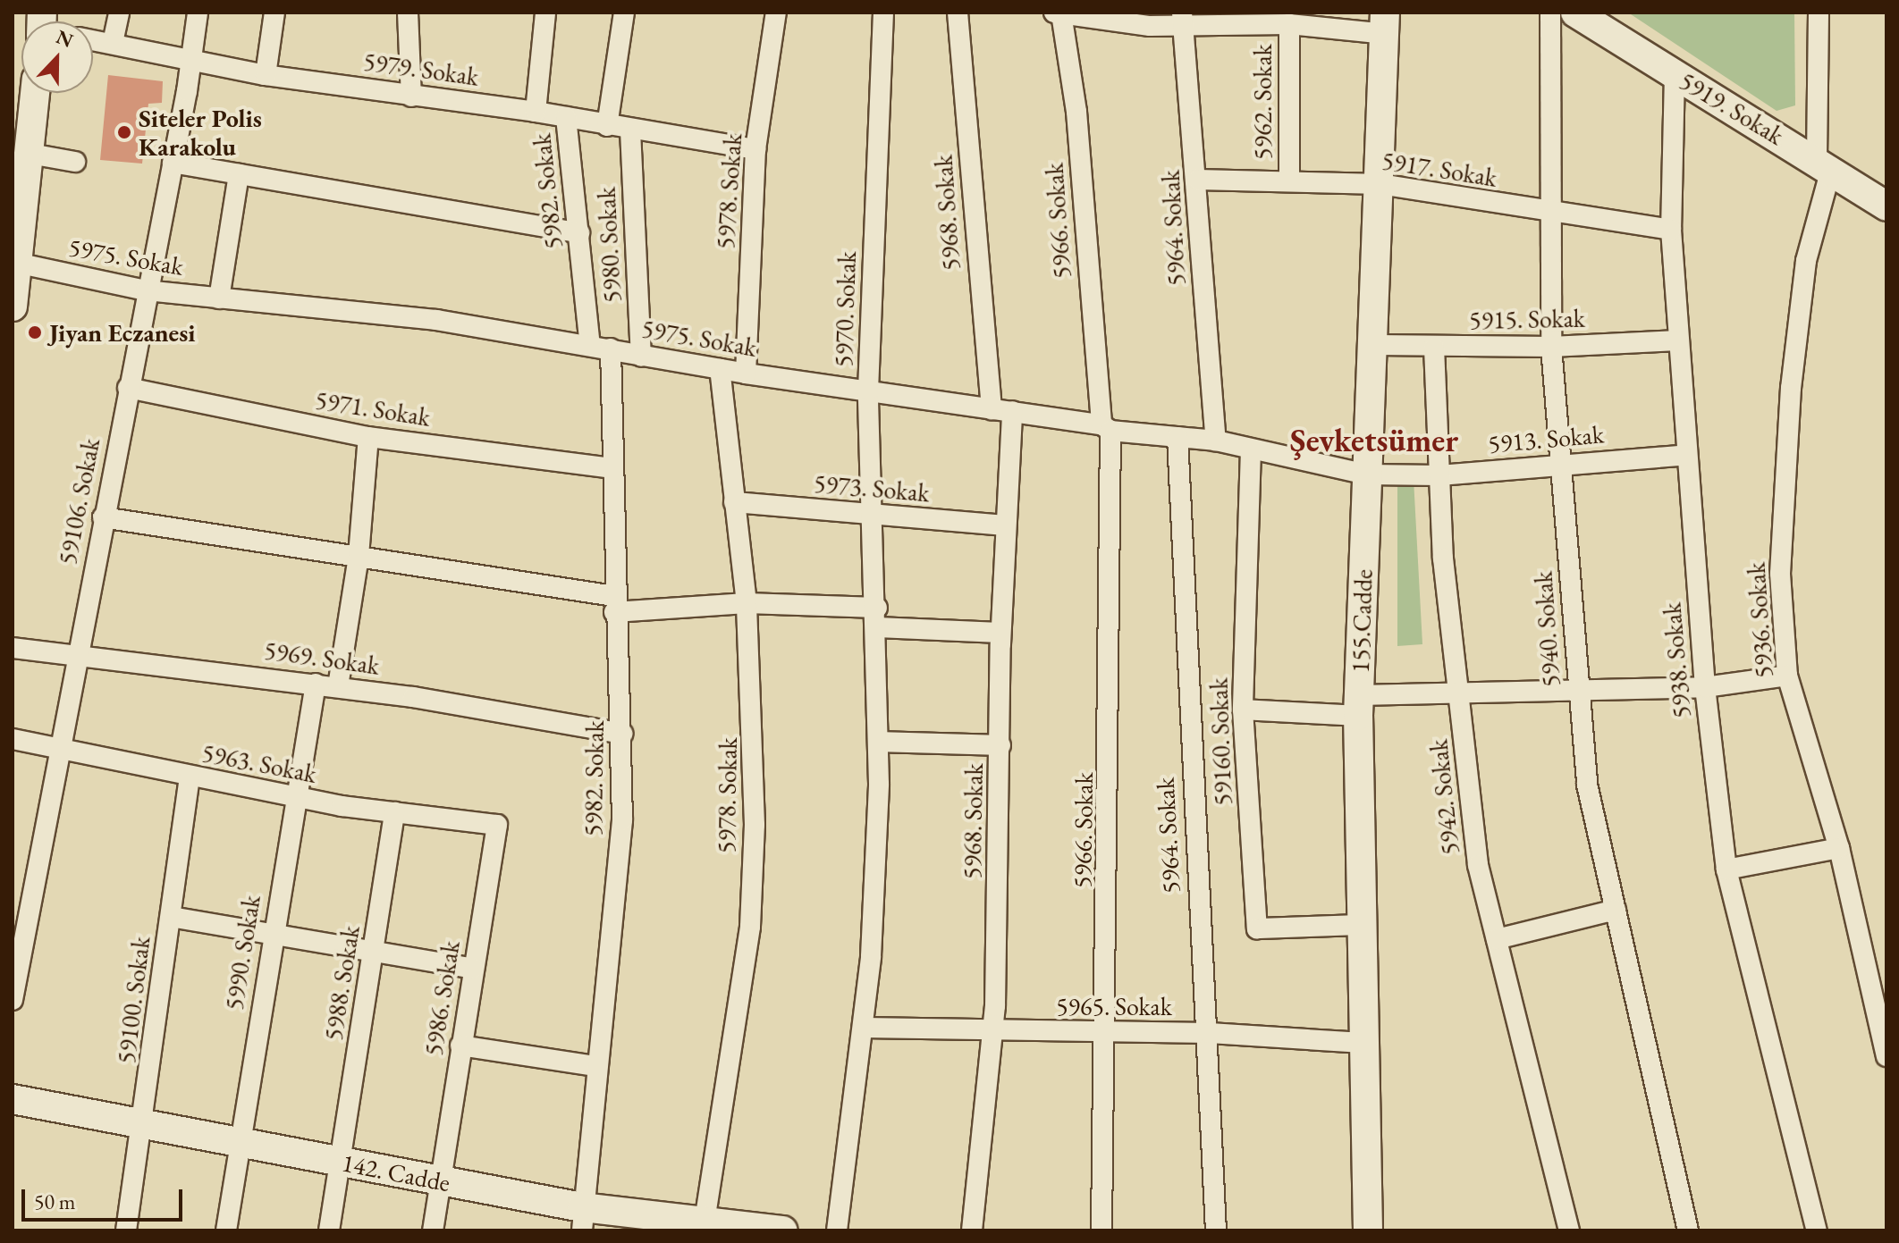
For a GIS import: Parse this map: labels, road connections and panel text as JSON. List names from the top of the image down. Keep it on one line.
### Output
{"streets":{"street":["5979. Sokak","5962. Sokak","5919. Sokak","5917. Sokak","5982. Sokak","5978. Sokak","5968. Sokak","5966. Sokak","5964. Sokak","5980. Sokak","5975. Sokak","5970. Sokak","5915. Sokak","5971. Sokak","5913. Sokak","5973. Sokak","59106. Sokak","5936. Sokak","155.Cadde","5940. Sokak","5969. Sokak","5938. Sokak","59160. Sokak","5963. Sokak","5942. Sokak","5990. Sokak","5988. Sokak","5986. Sokak","59100. Sokak","5965. Sokak","142. Cadde"]},"crossings":[["5979. Sokak","5982. Sokak"],["5979. Sokak","5978. Sokak"],["5979. Sokak","5980. Sokak"],["5979. Sokak","59106. Sokak"],["5962. Sokak","5917. Sokak"],["5919. Sokak","5936. Sokak"],["5919. Sokak","5938. Sokak"],["5917. Sokak","5964. Sokak"],["5917. Sokak","155.Cadde"],["5917. Sokak","5940. Sokak"],["5917. Sokak","5938. Sokak"],["5982. Sokak","5975. Sokak"],["5982. Sokak","5971. Sokak"],["5982. Sokak","5969. Sokak"],["5982. Sokak","142. Cadde"],["5978. Sokak","5975. Sokak"],["5978. Sokak","5973. Sokak"],["5978. Sokak","142. Cadde"],["5968. Sokak","5975. Sokak"],["5968. Sokak","5973. Sokak"],["5968. Sokak","5965. Sokak"],["5966. Sokak","5975. Sokak"],["5966. Sokak","5965. Sokak"],["5964. Sokak","5975. Sokak"],["5964. Sokak","5965. Sokak"],["5980. Sokak","5975. Sokak"],["5975. Sokak","5970. Sokak"],["5975. Sokak","5913. Sokak"],["5975. Sokak","59106. Sokak"],["5975. Sokak","155.Cadde"],["5975. Sokak","59160. Sokak"],["5970. Sokak","5973. Sokak"],["5970. Sokak","5965. Sokak"],["5915. Sokak","155.Cadde"],["5915. Sokak","5940. Sokak"],["5915. Sokak","5938. Sokak"],["5915. Sokak","5942. Sokak"],["5971. Sokak","59106. Sokak"],["5913. Sokak","155.Cadde"],["5913. Sokak","5940. Sokak"],["5913. Sokak","5938. Sokak"],["5913. Sokak","5942. Sokak"],["59106. Sokak","5969. Sokak"],["59106. Sokak","5963. Sokak"],["155.Cadde","59160. Sokak"],["155.Cadde","5965. Sokak"],["5969. Sokak","5990. Sokak"],["5963. Sokak","5990. Sokak"],["5963. Sokak","5988. Sokak"],["5963. Sokak","5986. Sokak"],["5963. Sokak","59100. Sokak"],["5990. Sokak","142. Cadde"],["5988. Sokak","142. Cadde"],["5986. Sokak","142. Cadde"],["59100. Sokak","142. Cadde"]],"districts":["Şevketsümer"],"places":["Siteler Polis Karakolu","Jiyan Eczanesi"],"scale_bar":"50 m","north":"top"}
